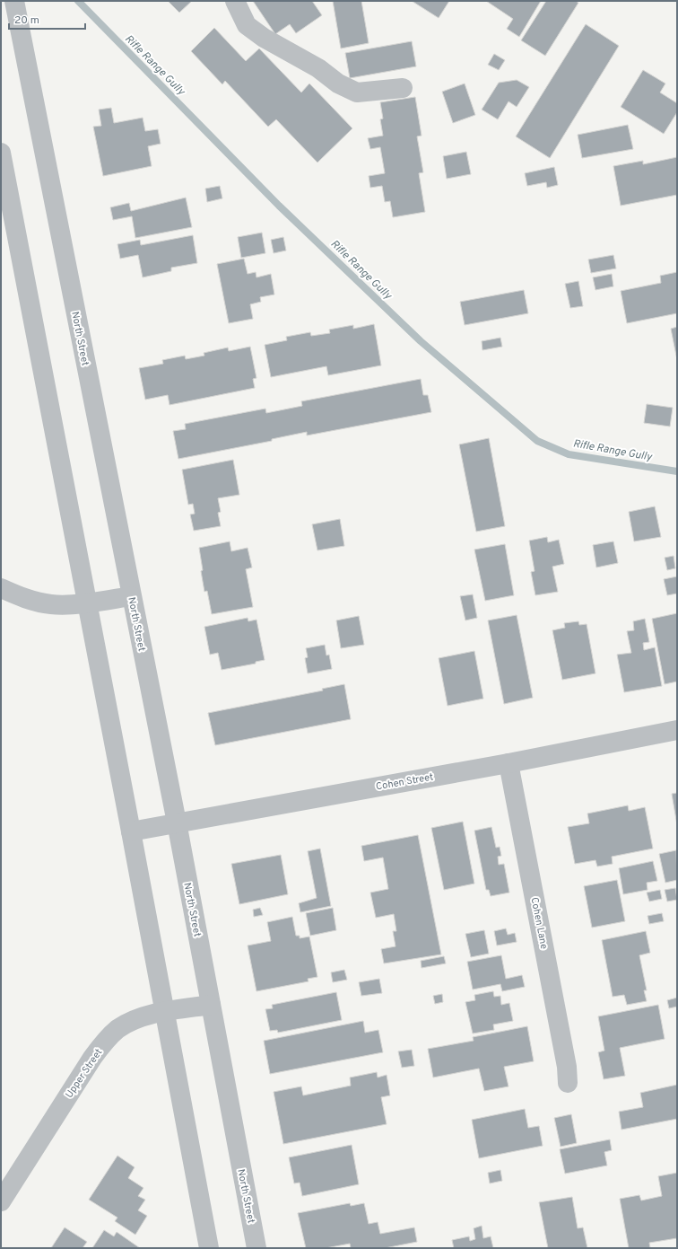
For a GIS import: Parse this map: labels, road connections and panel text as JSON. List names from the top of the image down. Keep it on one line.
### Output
{"streets":{"street":["North Street","Cohen Street","Cohen Lane","Upper Street"]},"crossings":[["North Street","Cohen Street"],["North Street","Upper Street"],["Cohen Street","Cohen Lane"]],"water":["Rifle Range Gully"],"scale_bar":"20 m"}
